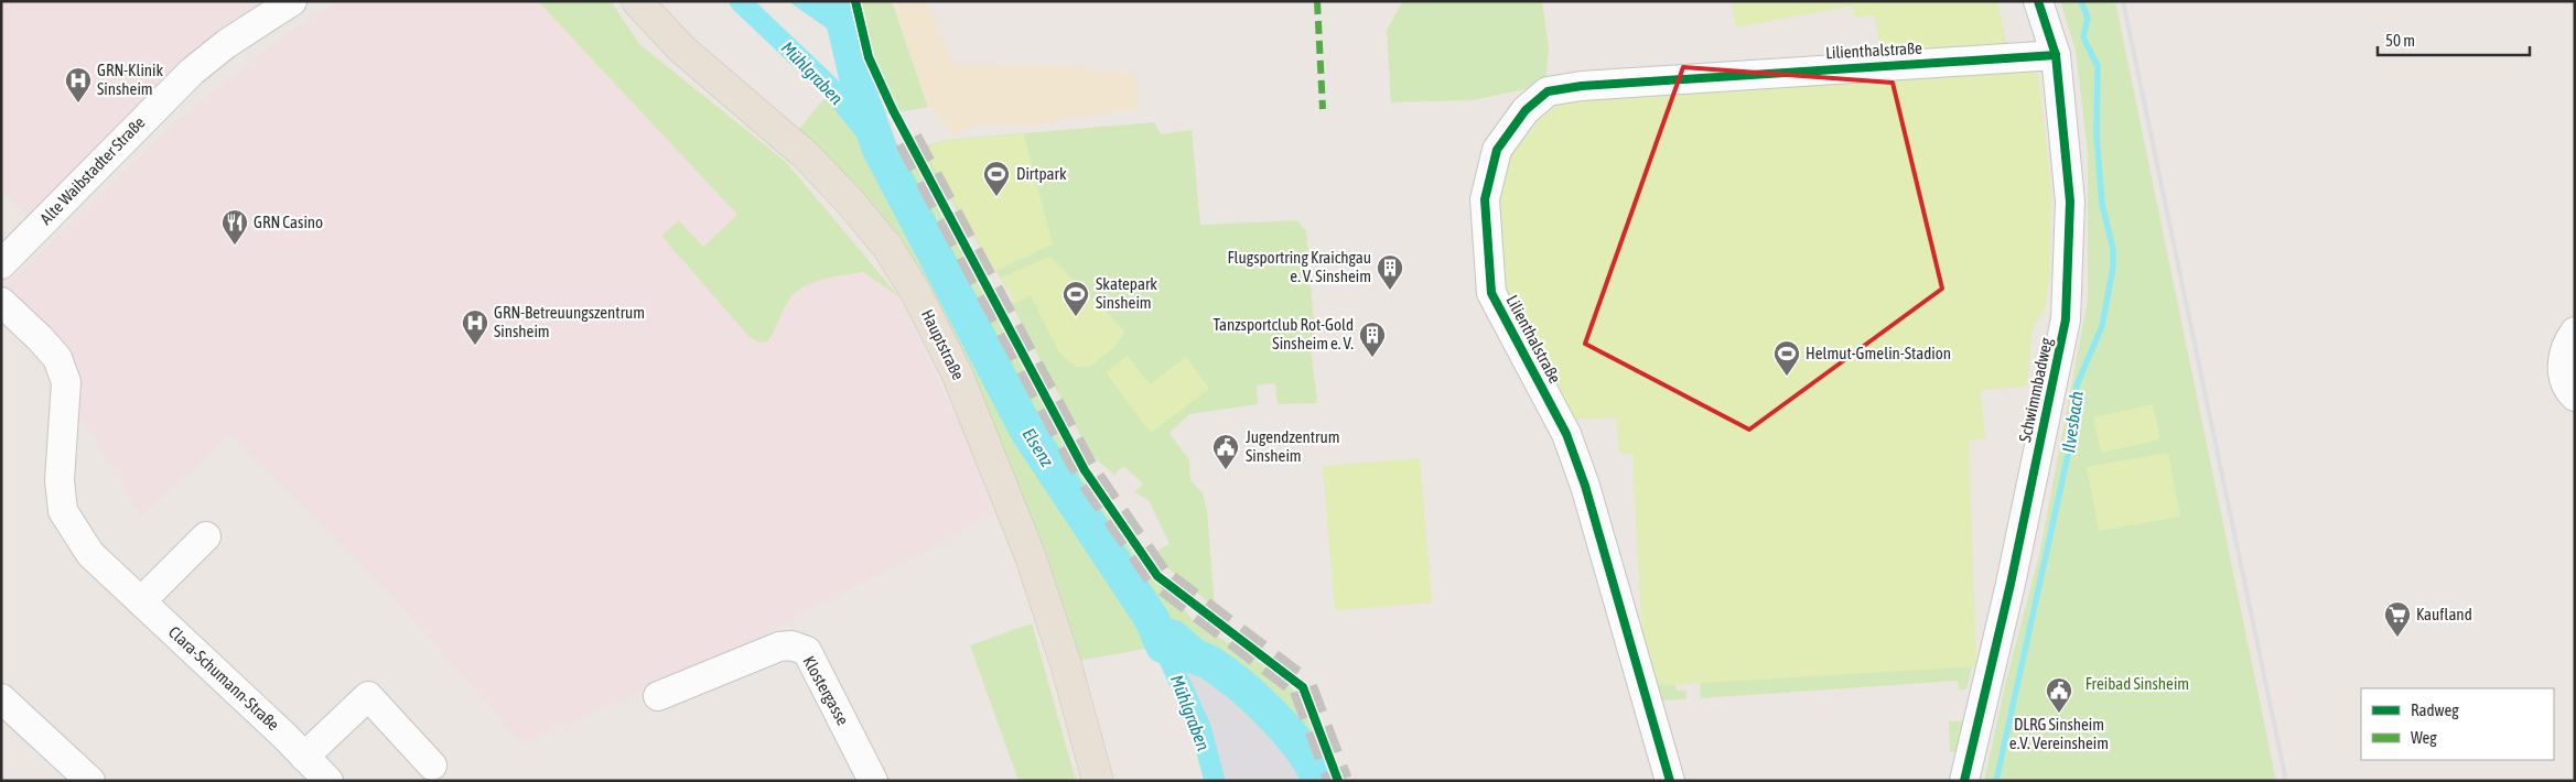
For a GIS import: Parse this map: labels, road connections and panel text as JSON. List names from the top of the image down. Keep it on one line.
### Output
{"streets":{"main road":["Hauptstraße"],"street":["Lilienthalstraße","Alte Waibstadter Straße","Schwimmbadweg","Clara-Schumann-Straße","Klostergasse"]},"crossings":[["Lilienthalstraße","Schwimmbadweg"]],"water":["Mühlgraben","Ilvesbach","Elsenz"],"parks":["Freibad Sinsheim"],"places":{"hospital":["GRN-Klinik Sinsheim","GRN-Betreuungszentrum Sinsheim"],"sports":["Dirtpark","Skatepark Sinsheim","Helmut-Gmelin-Stadion"],"restaurant":["GRN Casino"],"building":["Flugsportring Kraichgau e. V. Sinsheim","Tanzsportclub Rot-Gold Sinsheim e. V."],"public building":["Jugendzentrum Sinsheim","DLRG Sinsheim e.V. Vereinsheim"],"supermarket":["Kaufland"]},"legend":["Radweg","Weg"],"scale_bar":"50 m"}
